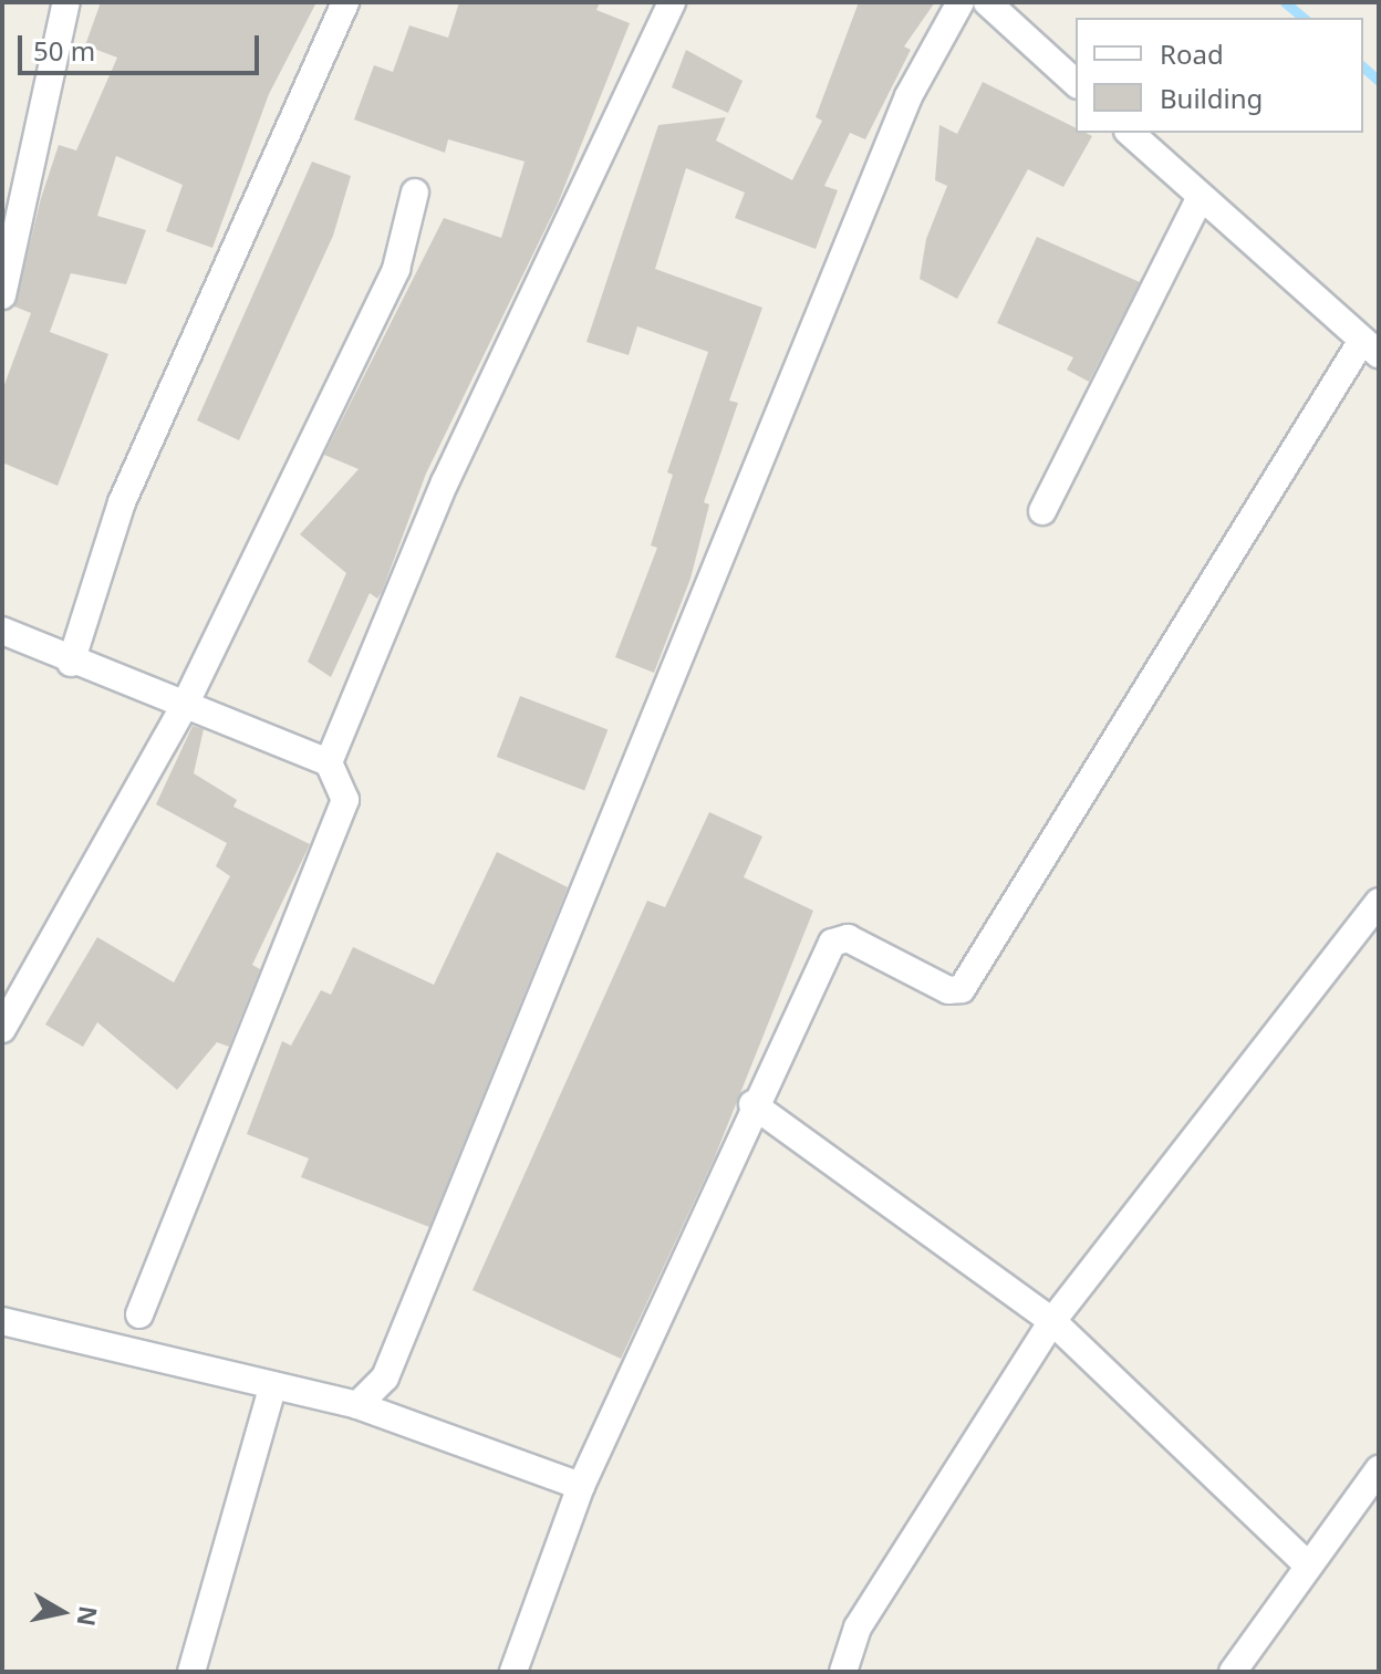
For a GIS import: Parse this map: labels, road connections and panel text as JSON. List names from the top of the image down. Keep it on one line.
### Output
{"legend":["Road","Building"],"scale_bar":"50 m","north":"right"}
